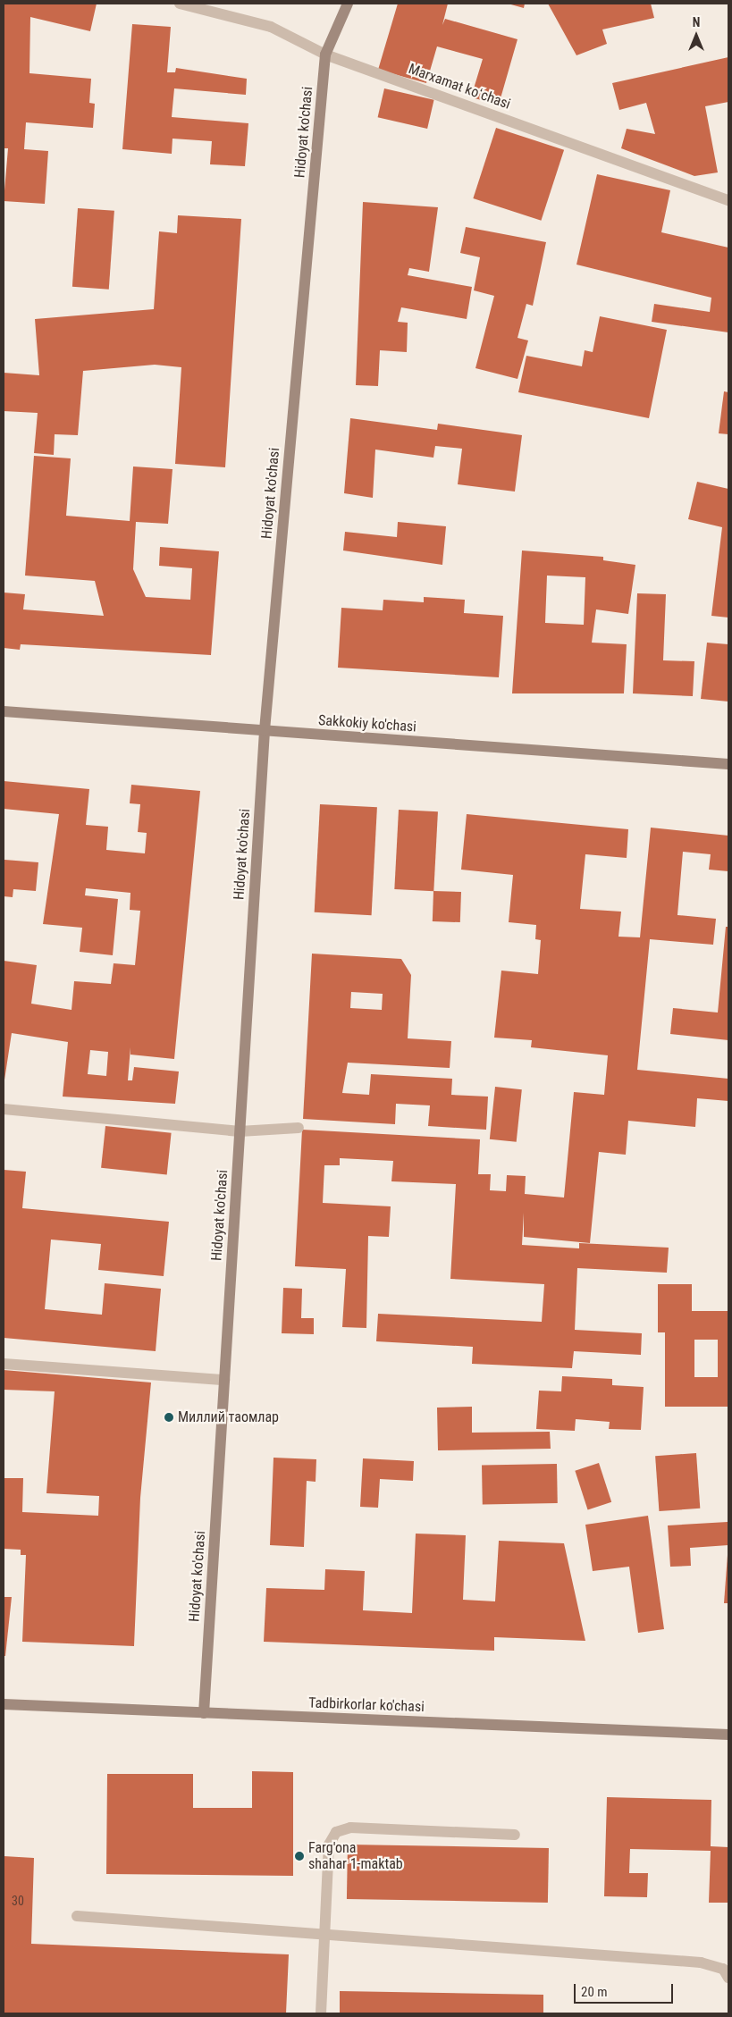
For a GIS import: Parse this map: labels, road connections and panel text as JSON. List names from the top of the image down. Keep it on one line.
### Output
{"streets":{"street":["Marxamat koʻchasi","Hidoyat ko'chasi","Sakkokiy ko'chasi","Tadbirkorlar ko'chasi"]},"crossings":[["Marxamat koʻchasi","Hidoyat ko'chasi"],["Hidoyat ko'chasi","Sakkokiy ko'chasi"],["Hidoyat ko'chasi","Tadbirkorlar ko'chasi"]],"places":["Миллий таомлар","Farg'ona shahar 1-maktab"],"house_numbers":["30"],"scale_bar":"20 m","north":"top"}
